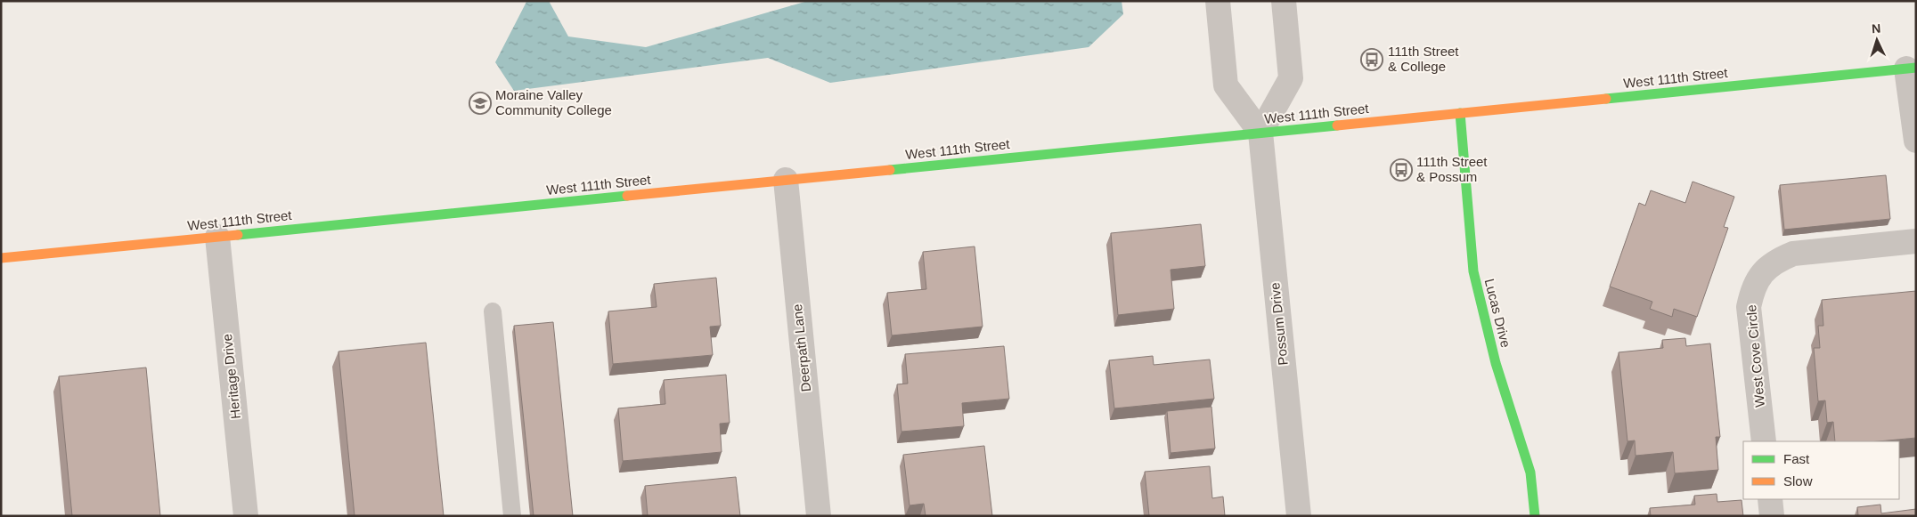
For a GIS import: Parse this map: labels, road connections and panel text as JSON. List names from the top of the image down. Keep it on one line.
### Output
{"streets":{"main road":["West 111th Street","Lucas Drive"],"street":["Possum Drive","Deerpath Lane","West Cove Circle","Heritage Drive"]},"crossings":[["West 111th Street","Lucas Drive"],["West 111th Street","Possum Drive"],["West 111th Street","Deerpath Lane"],["West 111th Street","Heritage Drive"]],"places":{"bus stop":["111th Street & College","111th Street & Possum"],"school or university":["Moraine Valley Community College"]},"legend":["Fast","Slow"],"north":"top"}
